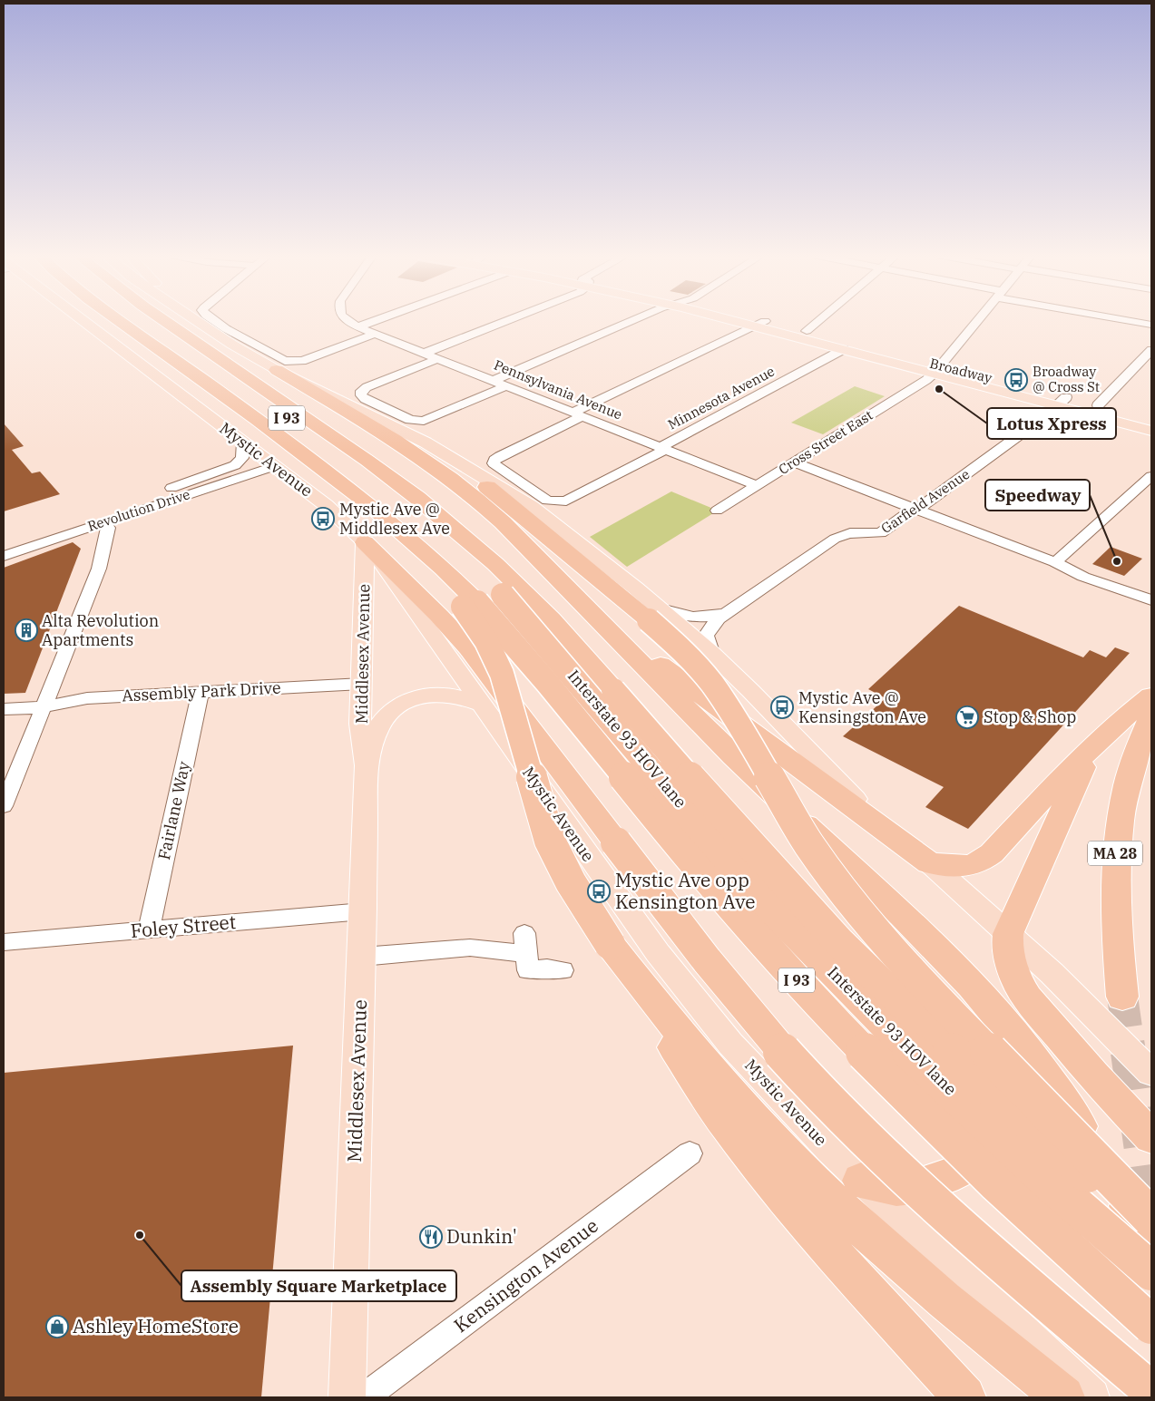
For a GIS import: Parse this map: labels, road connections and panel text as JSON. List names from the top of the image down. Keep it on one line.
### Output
{"streets":{"highway":["I 93","Interstate 93 HOV lane","MA 28"],"main road":["Broadway","Mystic Avenue","Middlesex Avenue"],"street":["Pennsylvania Avenue","Minnesota Avenue","Cross Street East","Garfield Avenue","Revolution Drive","Assembly Park Drive","Fairlane Way","Foley Street","Kensington Avenue"]},"crossings":[["Broadway","Minnesota Avenue"],["Broadway","Cross Street East"],["Broadway","Garfield Avenue"],["Pennsylvania Avenue","Minnesota Avenue"],["Pennsylvania Avenue","Cross Street East"],["I 93","Interstate 93 HOV lane"],["Mystic Avenue","Revolution Drive"],["Mystic Avenue","Middlesex Avenue"],["Middlesex Avenue","Assembly Park Drive"],["Middlesex Avenue","Foley Street"],["Assembly Park Drive","Fairlane Way"],["Fairlane Way","Foley Street"]],"places":{"bus stop":["Broadway @ Cross St","Mystic Ave @ Middlesex Ave","Mystic Ave @ Kensingston Ave","Mystic Ave opp Kensington Ave"],"other":["Lotus Xpress","Speedway","Assembly Square Marketplace"],"building":["Alta Revolution Apartments"],"supermarket":["Stop & Shop"],"restaurant":["Dunkin'"],"shop":["Ashley HomeStore"]}}
